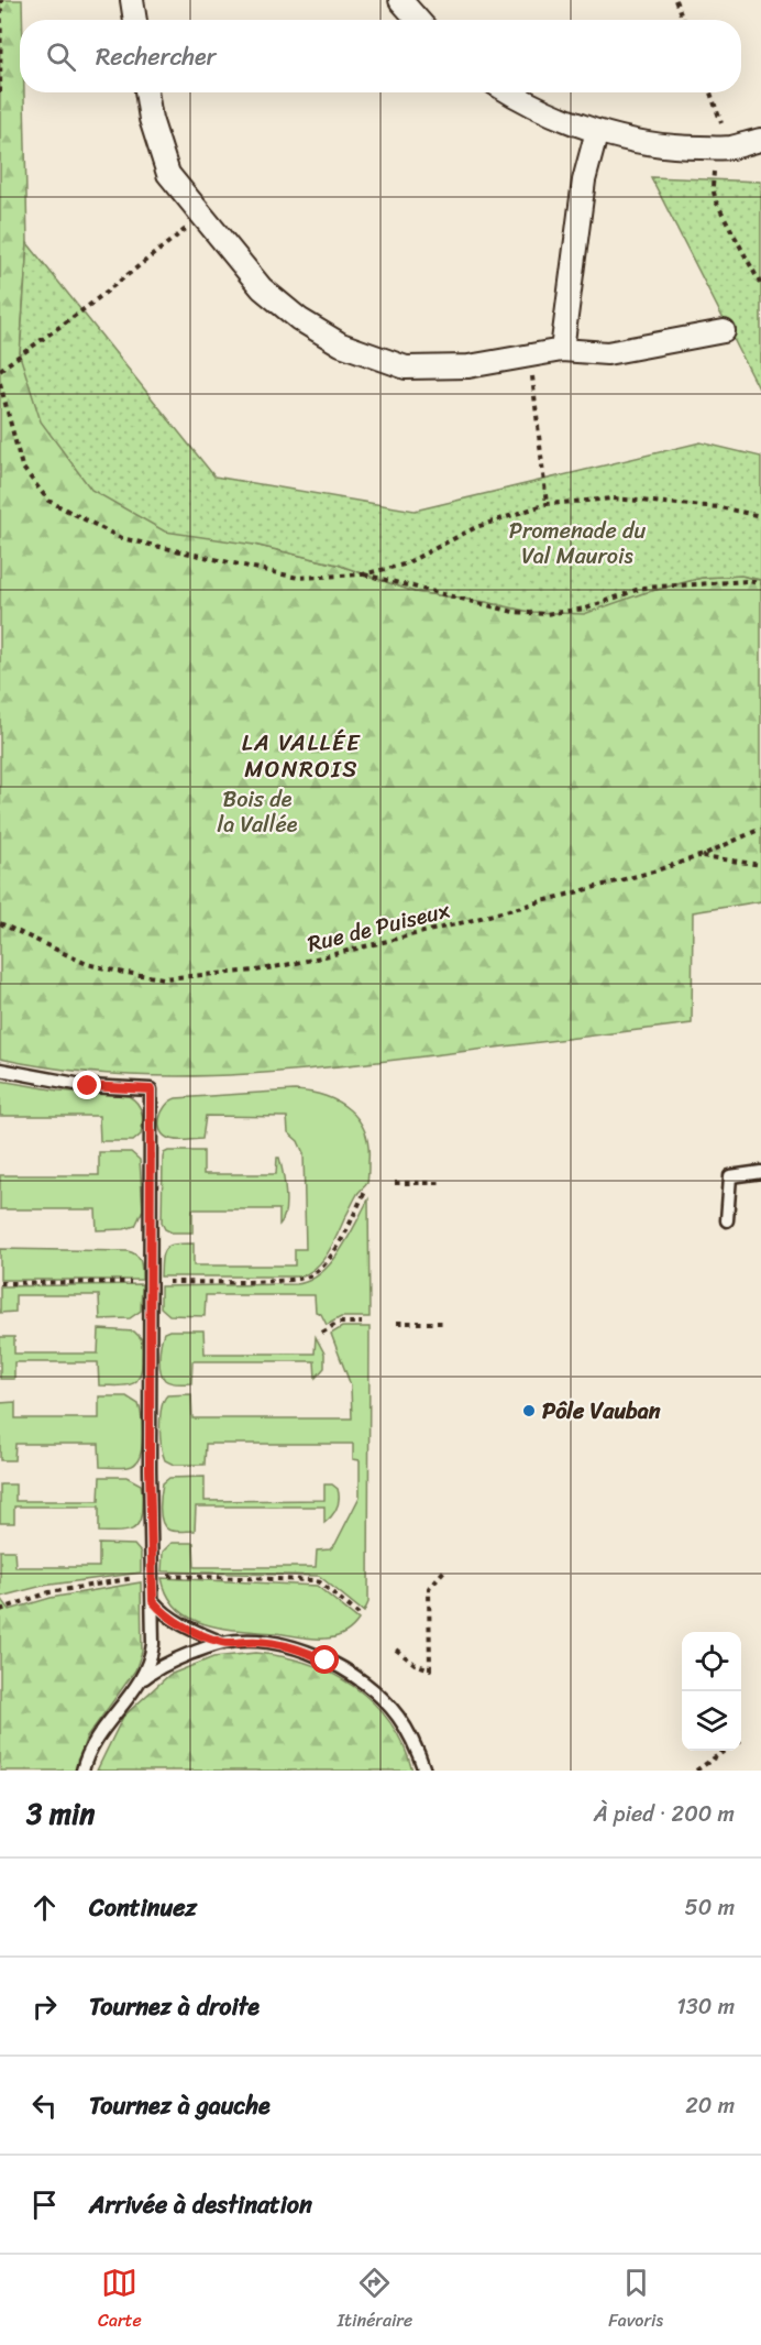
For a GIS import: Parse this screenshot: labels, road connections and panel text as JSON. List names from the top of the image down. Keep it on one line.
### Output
{"streets":{"path":["Rue de Puiseux"]},"districts":["LA VALLÉE MONROIS"],"parks":["Promenade du Val Maurois","Bois de la Vallée"],"places":["Pôle Vauban"],"page":{"search":"Rechercher","heading":["3 min","À pied · 200 m"],"list":[["Continuez","50 m"],["Tournez à droite","130 m"],["Tournez à gauche","20 m"],"Arrivée à destination"],"nav":["Carte","Itinéraire","Favoris"]}}
